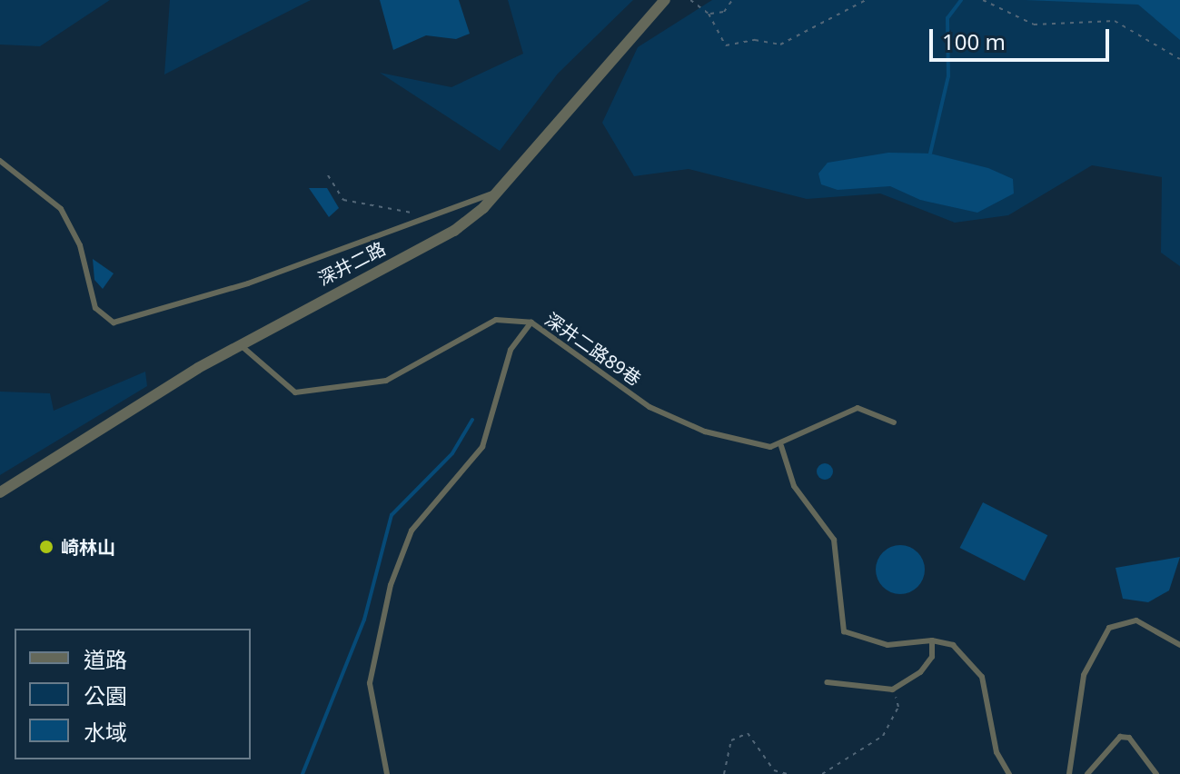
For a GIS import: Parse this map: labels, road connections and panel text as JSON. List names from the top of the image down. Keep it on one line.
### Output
{"streets":{"street":["深井二路"],"lane":["深井二路89巷"]},"crossings":[["深井二路","深井二路89巷"]],"places":["崎林山"],"legend":["道路","公園","水域"],"scale_bar":"100 m"}
